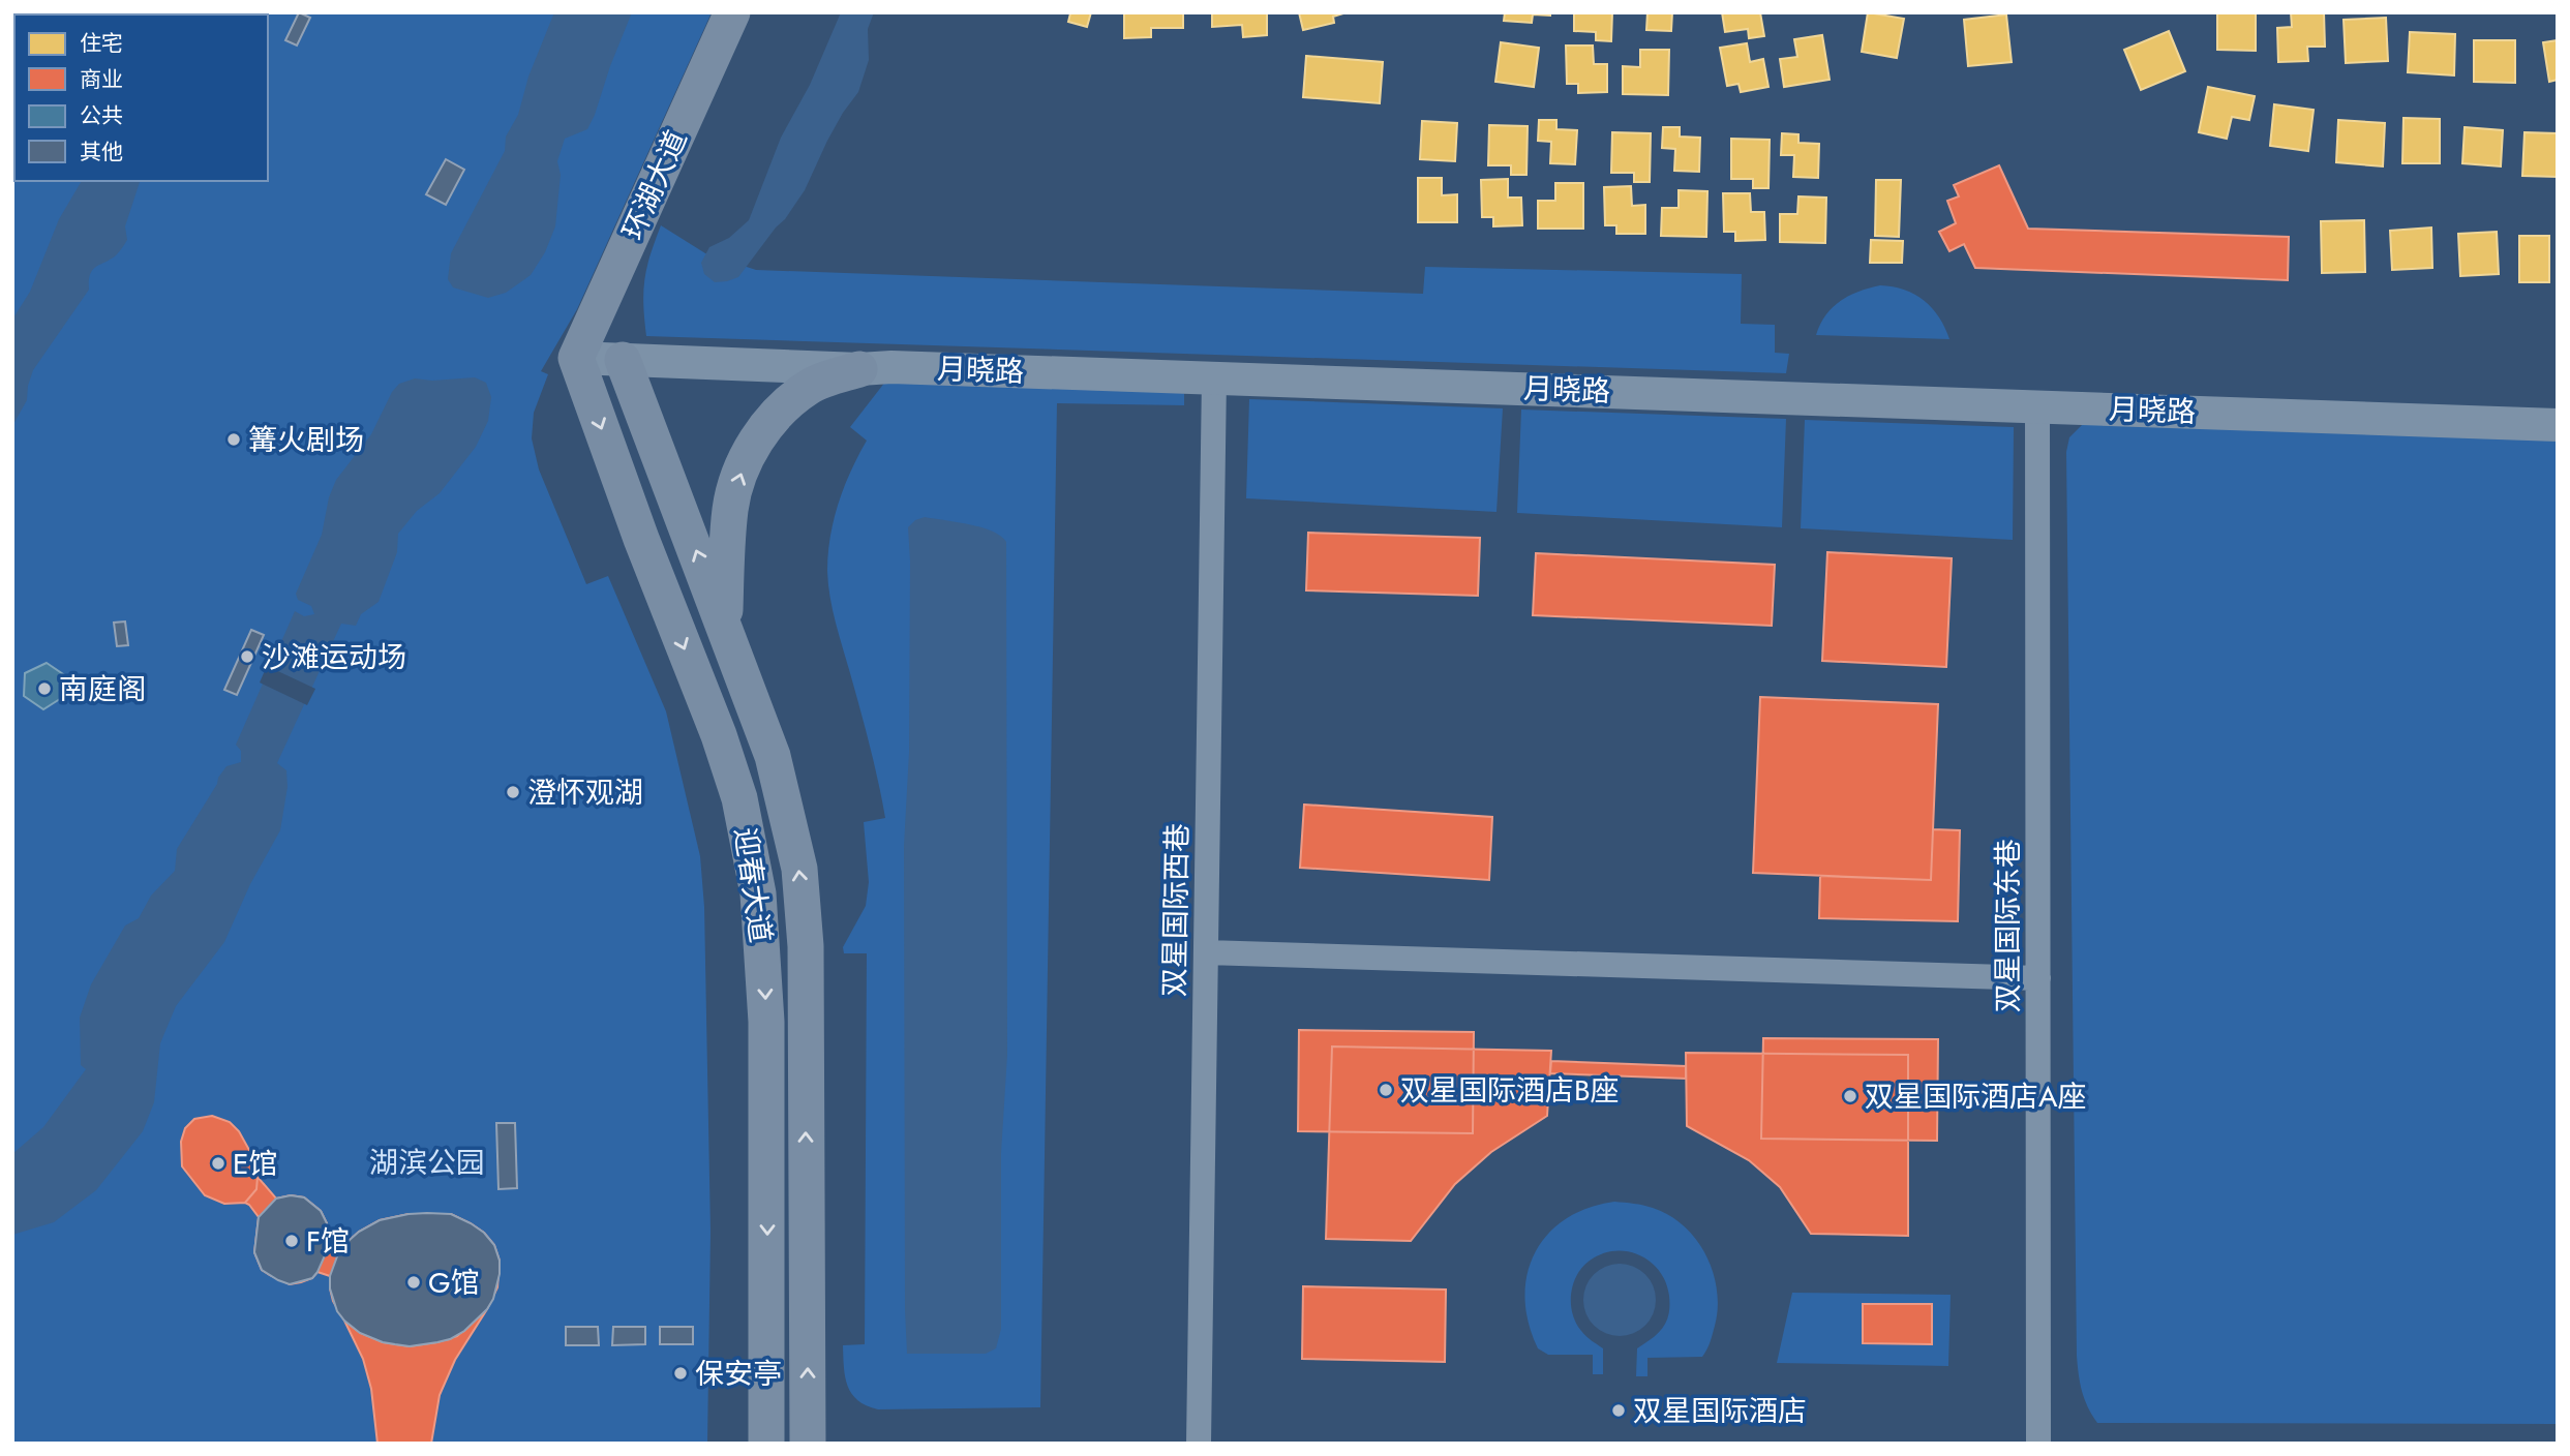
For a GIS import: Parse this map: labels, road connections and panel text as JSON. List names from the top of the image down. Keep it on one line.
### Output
{"streets":{"main road":["环湖大道","迎春大道"],"street":["月晓路","双星国际西巷","双星国际东巷"]},"crossings":[["环湖大道","月晓路"],["环湖大道","迎春大道"],["月晓路","迎春大道"],["月晓路","双星国际西巷"],["月晓路","双星国际东巷"]],"parks":["湖滨公园"],"places":["篝火剧场","沙滩运动场","南庭阁","澄怀观湖","双星国际酒店B座","双星国际酒店A座","E馆","F馆","G馆","保安亭","双星国际酒店"],"legend":["住宅","商业","公共","其他"]}
